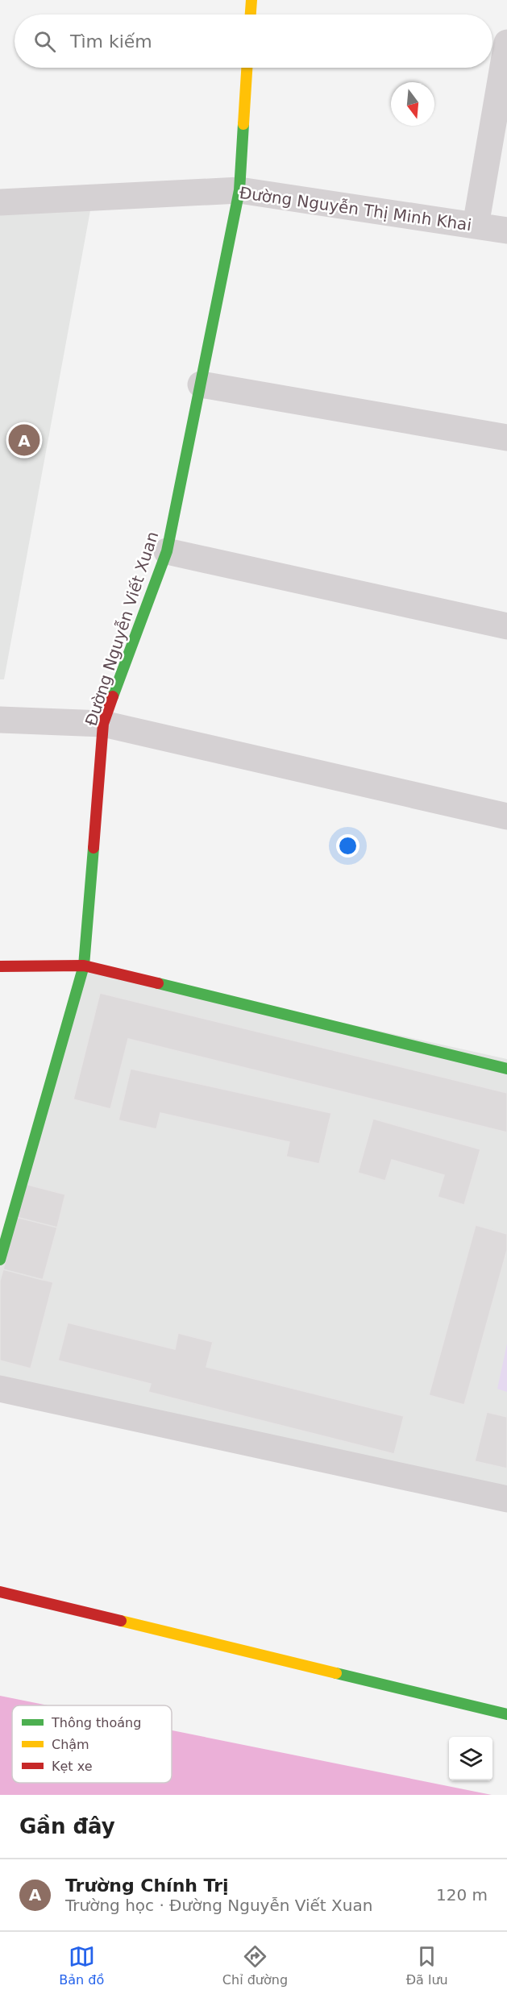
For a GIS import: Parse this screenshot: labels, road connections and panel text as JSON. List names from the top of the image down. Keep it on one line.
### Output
{"streets":{"street":["Đường Nguyễn Thị Minh Khai","Đường Nguyễn Viết Xuan"]},"crossings":[["Đường Nguyễn Thị Minh Khai","Đường Nguyễn Viết Xuan"]],"legend":["Thông thoáng","Chậm","Kẹt xe"],"north":"bottom","page":{"search":"Tìm kiếm","pins":"A","heading":"Gần đây","list":[{"mark":"A","name":"Trường Chính Trị","note":"Trường học · Đường Nguyễn Viết Xuan","value":"120 m"}],"nav":["Bản đồ","Chỉ đường","Đã lưu"]}}
